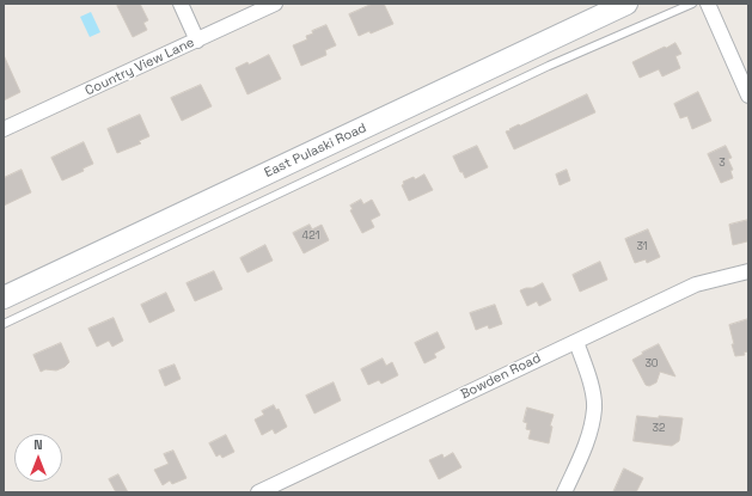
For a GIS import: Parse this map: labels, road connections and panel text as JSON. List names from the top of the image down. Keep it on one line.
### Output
{"streets":{"main road":["East Pulaski Road"],"street":["Country View Lane","Bowden Road"]},"house_numbers":["3","421","31","30","32"],"north":"top"}
